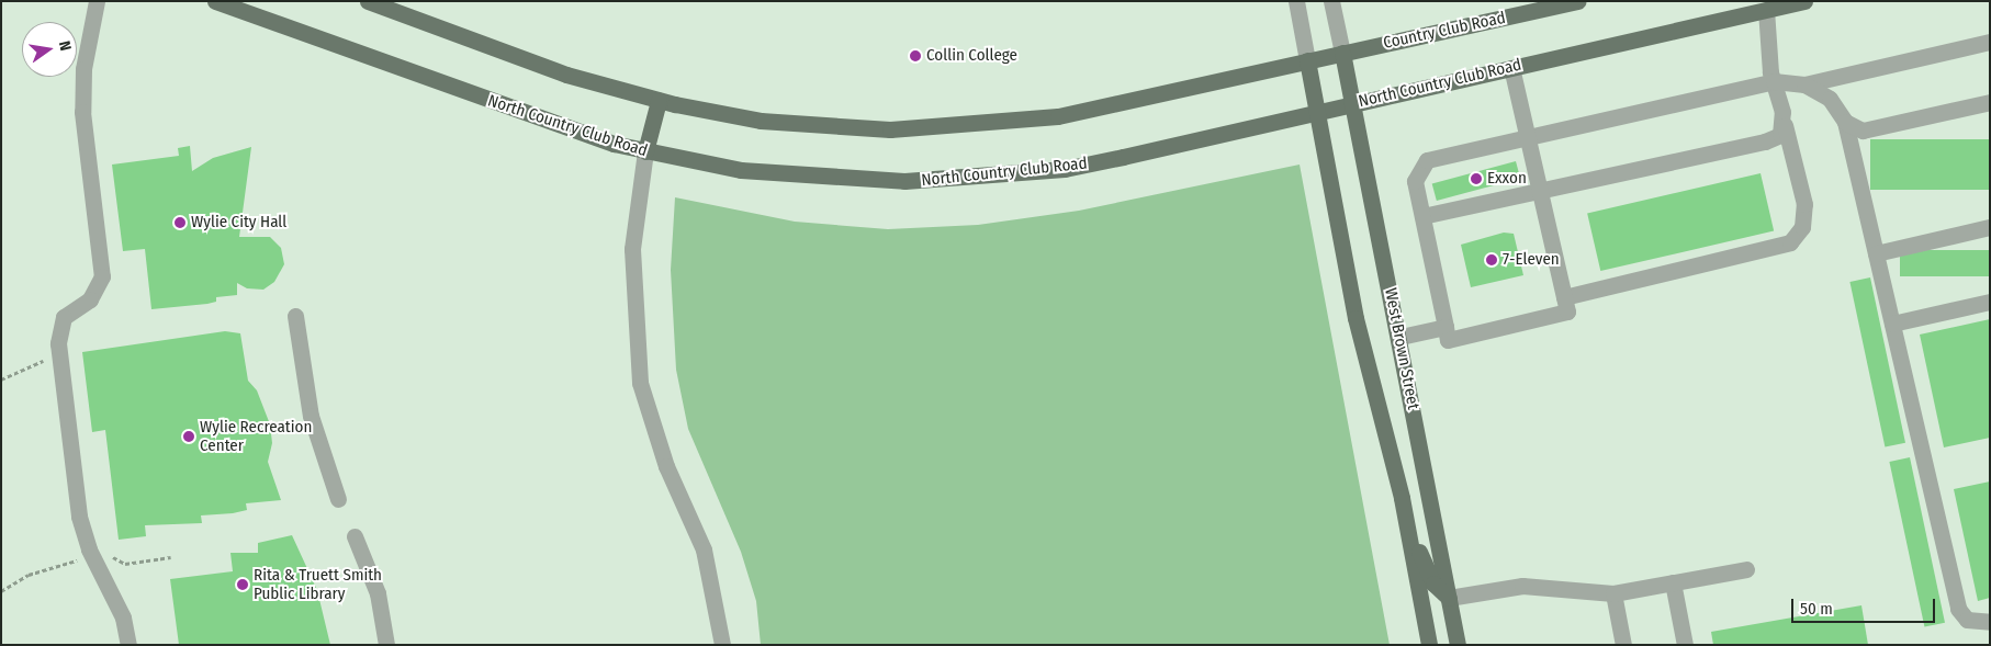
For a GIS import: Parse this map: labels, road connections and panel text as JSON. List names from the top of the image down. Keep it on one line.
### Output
{"streets":{"main road":["Country Club Road","North Country Club Road","West Brown Street"]},"crossings":[["Country Club Road","West Brown Street"],["North Country Club Road","West Brown Street"]],"places":["Collin College","Exxon","Wylie City Hall","7-Eleven","Wylie Recreation Center","Rita & Truett Smith Public Library"],"scale_bar":"50 m","north":"right"}
